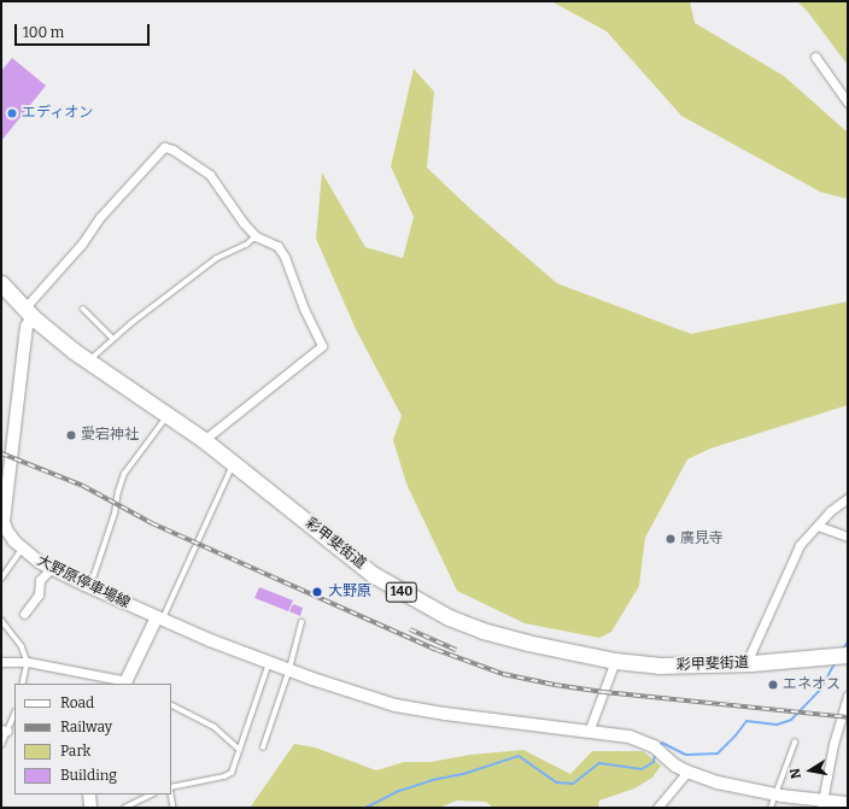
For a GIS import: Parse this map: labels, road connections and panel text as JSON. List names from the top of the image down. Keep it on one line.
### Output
{"streets":{"highway":["彩甲斐街道","140"],"street":["大野原停車場線"]},"crossings":[["彩甲斐街道","大野原停車場線"]],"places":["エディオン","愛宕神社","廣見寺","大野原","エネオス"],"legend":["Road","Railway","Park","Building"],"scale_bar":"100 m","north":"left"}
